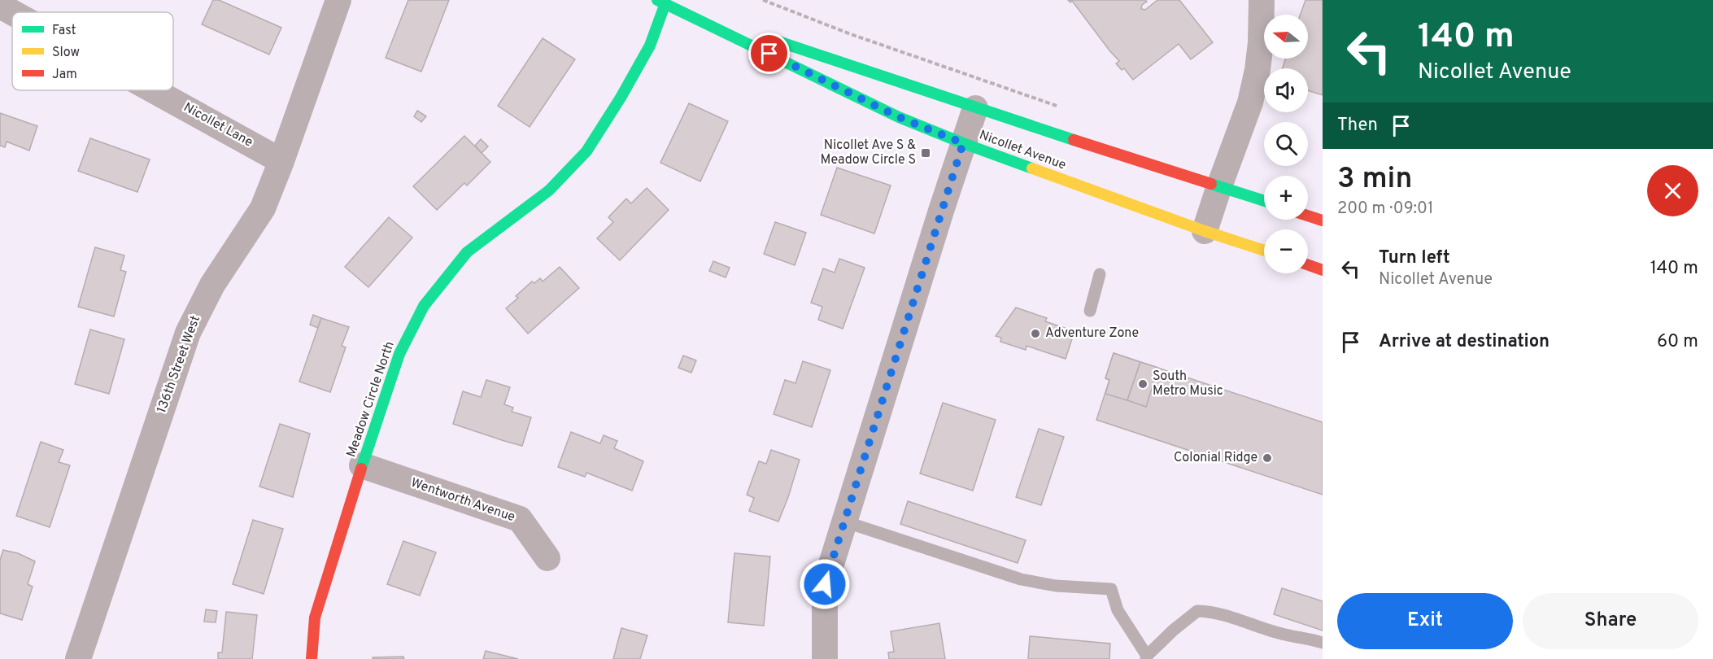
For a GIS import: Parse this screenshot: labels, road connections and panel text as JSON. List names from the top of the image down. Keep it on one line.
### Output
{"streets":{"main road":["Nicollet Avenue","Meadow Circle North"],"street":["Nicollet Lane","136th Street West","Wentworth Avenue"]},"crossings":[["Nicollet Lane","136th Street West"],["Nicollet Avenue","Meadow Circle North"],["Meadow Circle North","Wentworth Avenue"]],"places":{"transit":["Nicollet Ave S & Meadow Circle S"],"other":["Adventure Zone","South Metro Music","Colonial Ridge"]},"legend":["Fast","Slow","Jam"],"north":"left","page":{"turn":["140 m","Nicollet Avenue"],"map_buttons":["+","−"],"then":"Then","heading":["3 min","200 m · 09:01"],"list":[{"name":"Turn left","note":"Nicollet Avenue","value":"140 m"},{"name":"Arrive at destination","value":"60 m"}],"buttons":["Exit","Share"]}}
